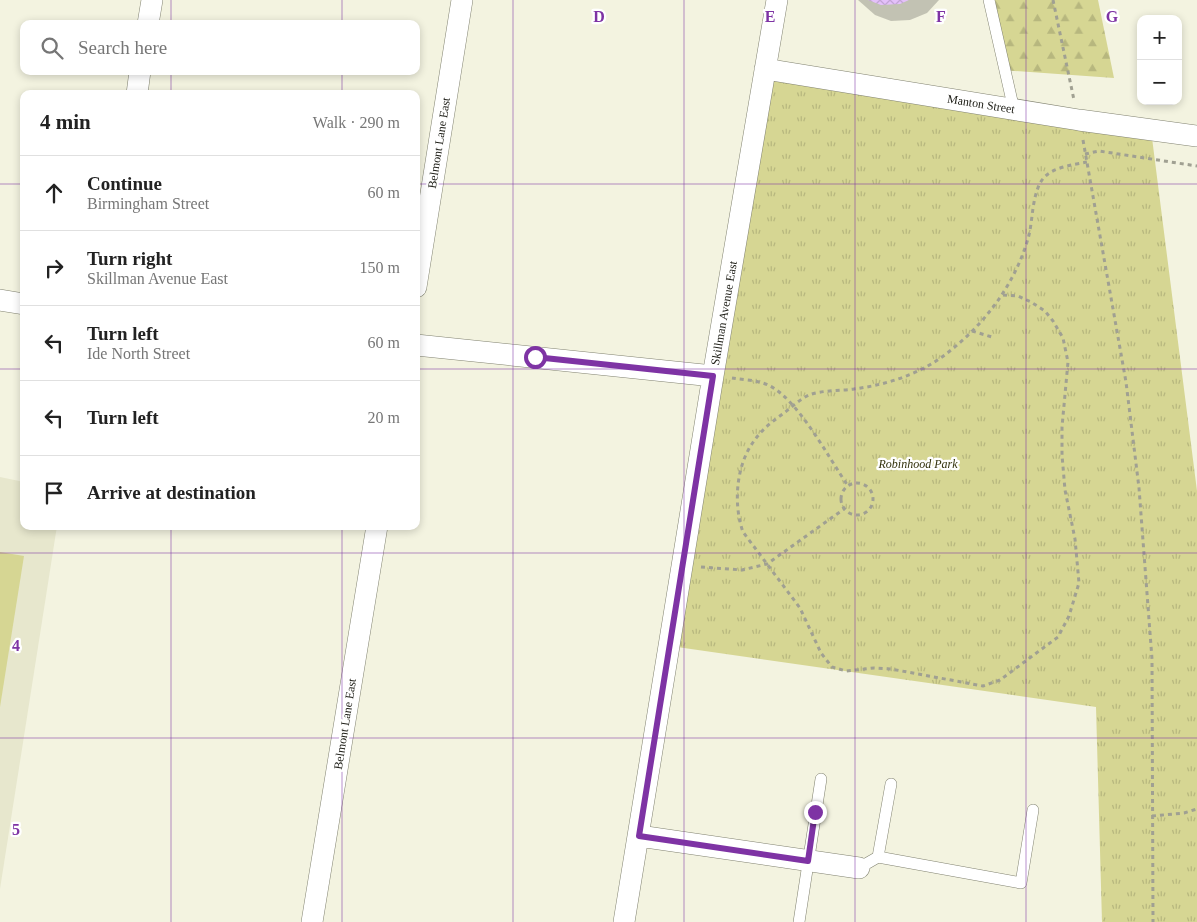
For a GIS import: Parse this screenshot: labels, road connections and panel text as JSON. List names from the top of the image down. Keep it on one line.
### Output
{"streets":{"street":["Manton Street","Belmont Lane East","Skillman Avenue East"]},"crossings":[["Manton Street","Skillman Avenue East"]],"parks":["Robinhood Park"],"page":{"map_buttons":["+","−"],"search":"Search here","heading":["4 min","Walk · 290 m"],"list":[["Continue","Birmingham Street","60 m"],["Turn right","Skillman Avenue East","150 m"],["Turn left","Ide North Street","60 m"],["Turn left","20 m"],"Arrive at destination"]},"grid":{"columns":["D","E","F","G"],"rows":["4","5"]}}
